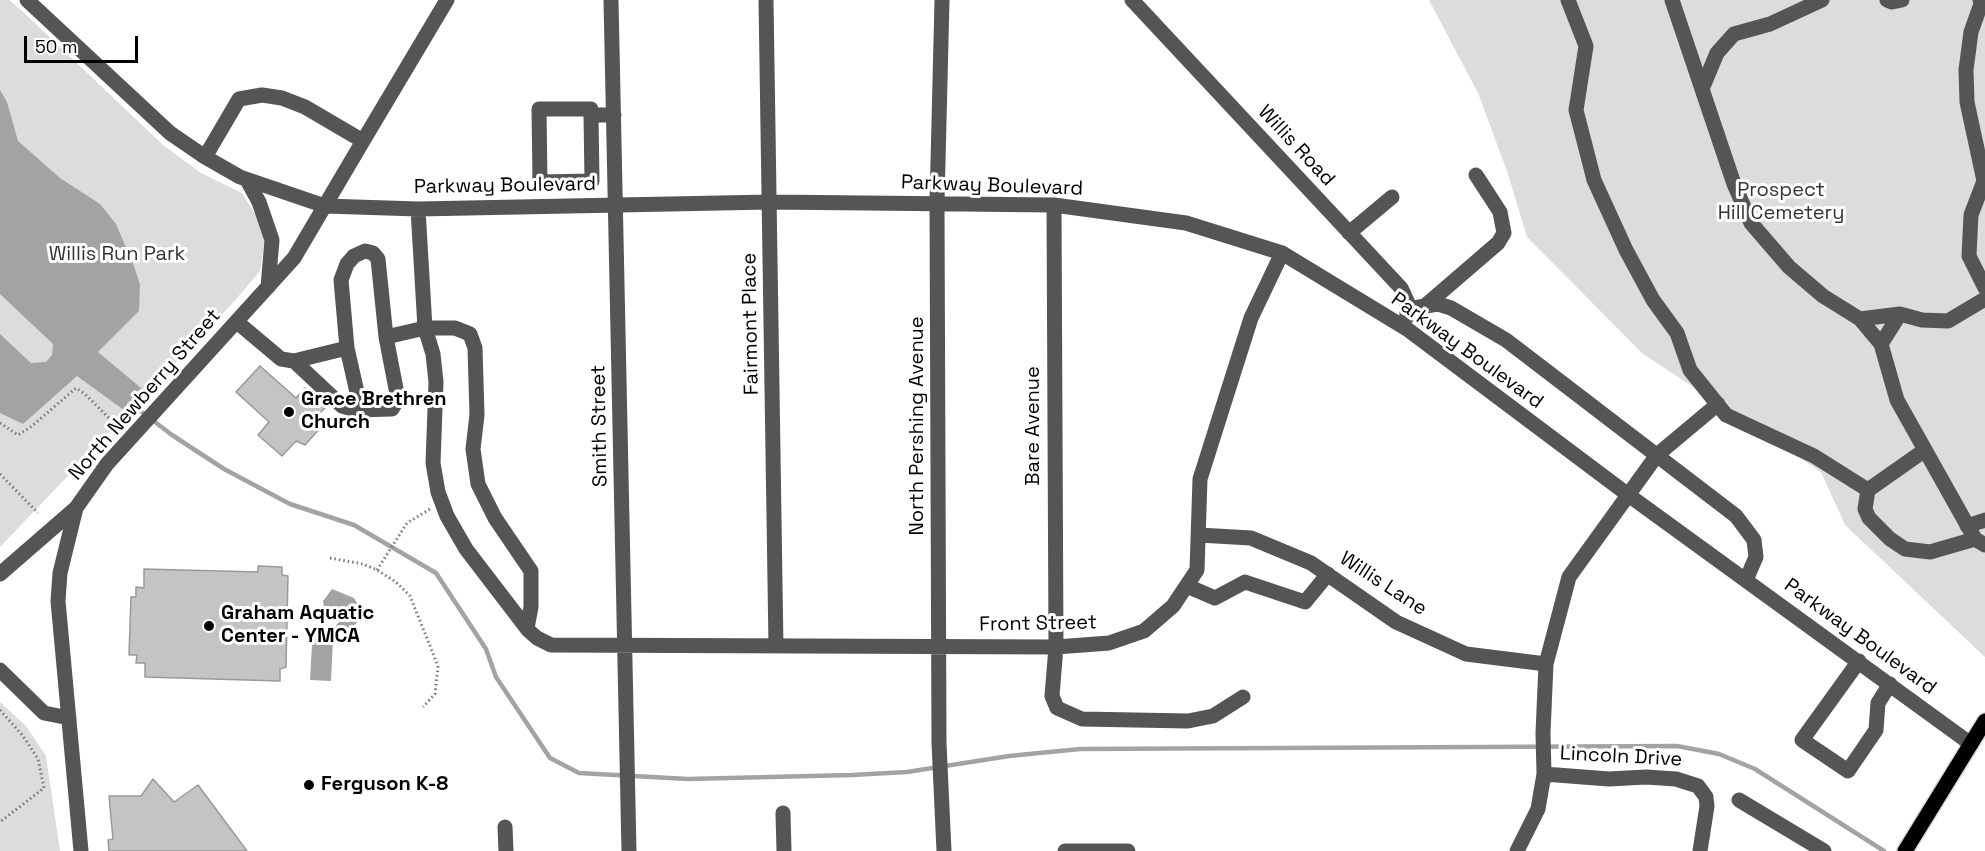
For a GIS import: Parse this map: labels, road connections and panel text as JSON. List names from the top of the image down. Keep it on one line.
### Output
{"streets":{"street":["Willis Road","Parkway Boulevard","Fairmont Place","North Newberry Street","Smith Street","North Pershing Avenue","Bare Avenue","Willis Lane","Front Street","Lincoln Drive"]},"crossings":[["Willis Road","Parkway Boulevard"],["Parkway Boulevard","Fairmont Place"],["Parkway Boulevard","North Newberry Street"],["Parkway Boulevard","Smith Street"],["Parkway Boulevard","North Pershing Avenue"],["Parkway Boulevard","Bare Avenue"],["Parkway Boulevard","Front Street"],["Fairmont Place","Front Street"],["Smith Street","Front Street"],["North Pershing Avenue","Front Street"],["Bare Avenue","Front Street"],["Willis Lane","Front Street"]],"parks":["Prospect Hill Cemetery","Willis Run Park"],"places":["Grace Brethren Church","Graham Aquatic Center - YMCA","Ferguson K-8"],"scale_bar":"50 m"}
